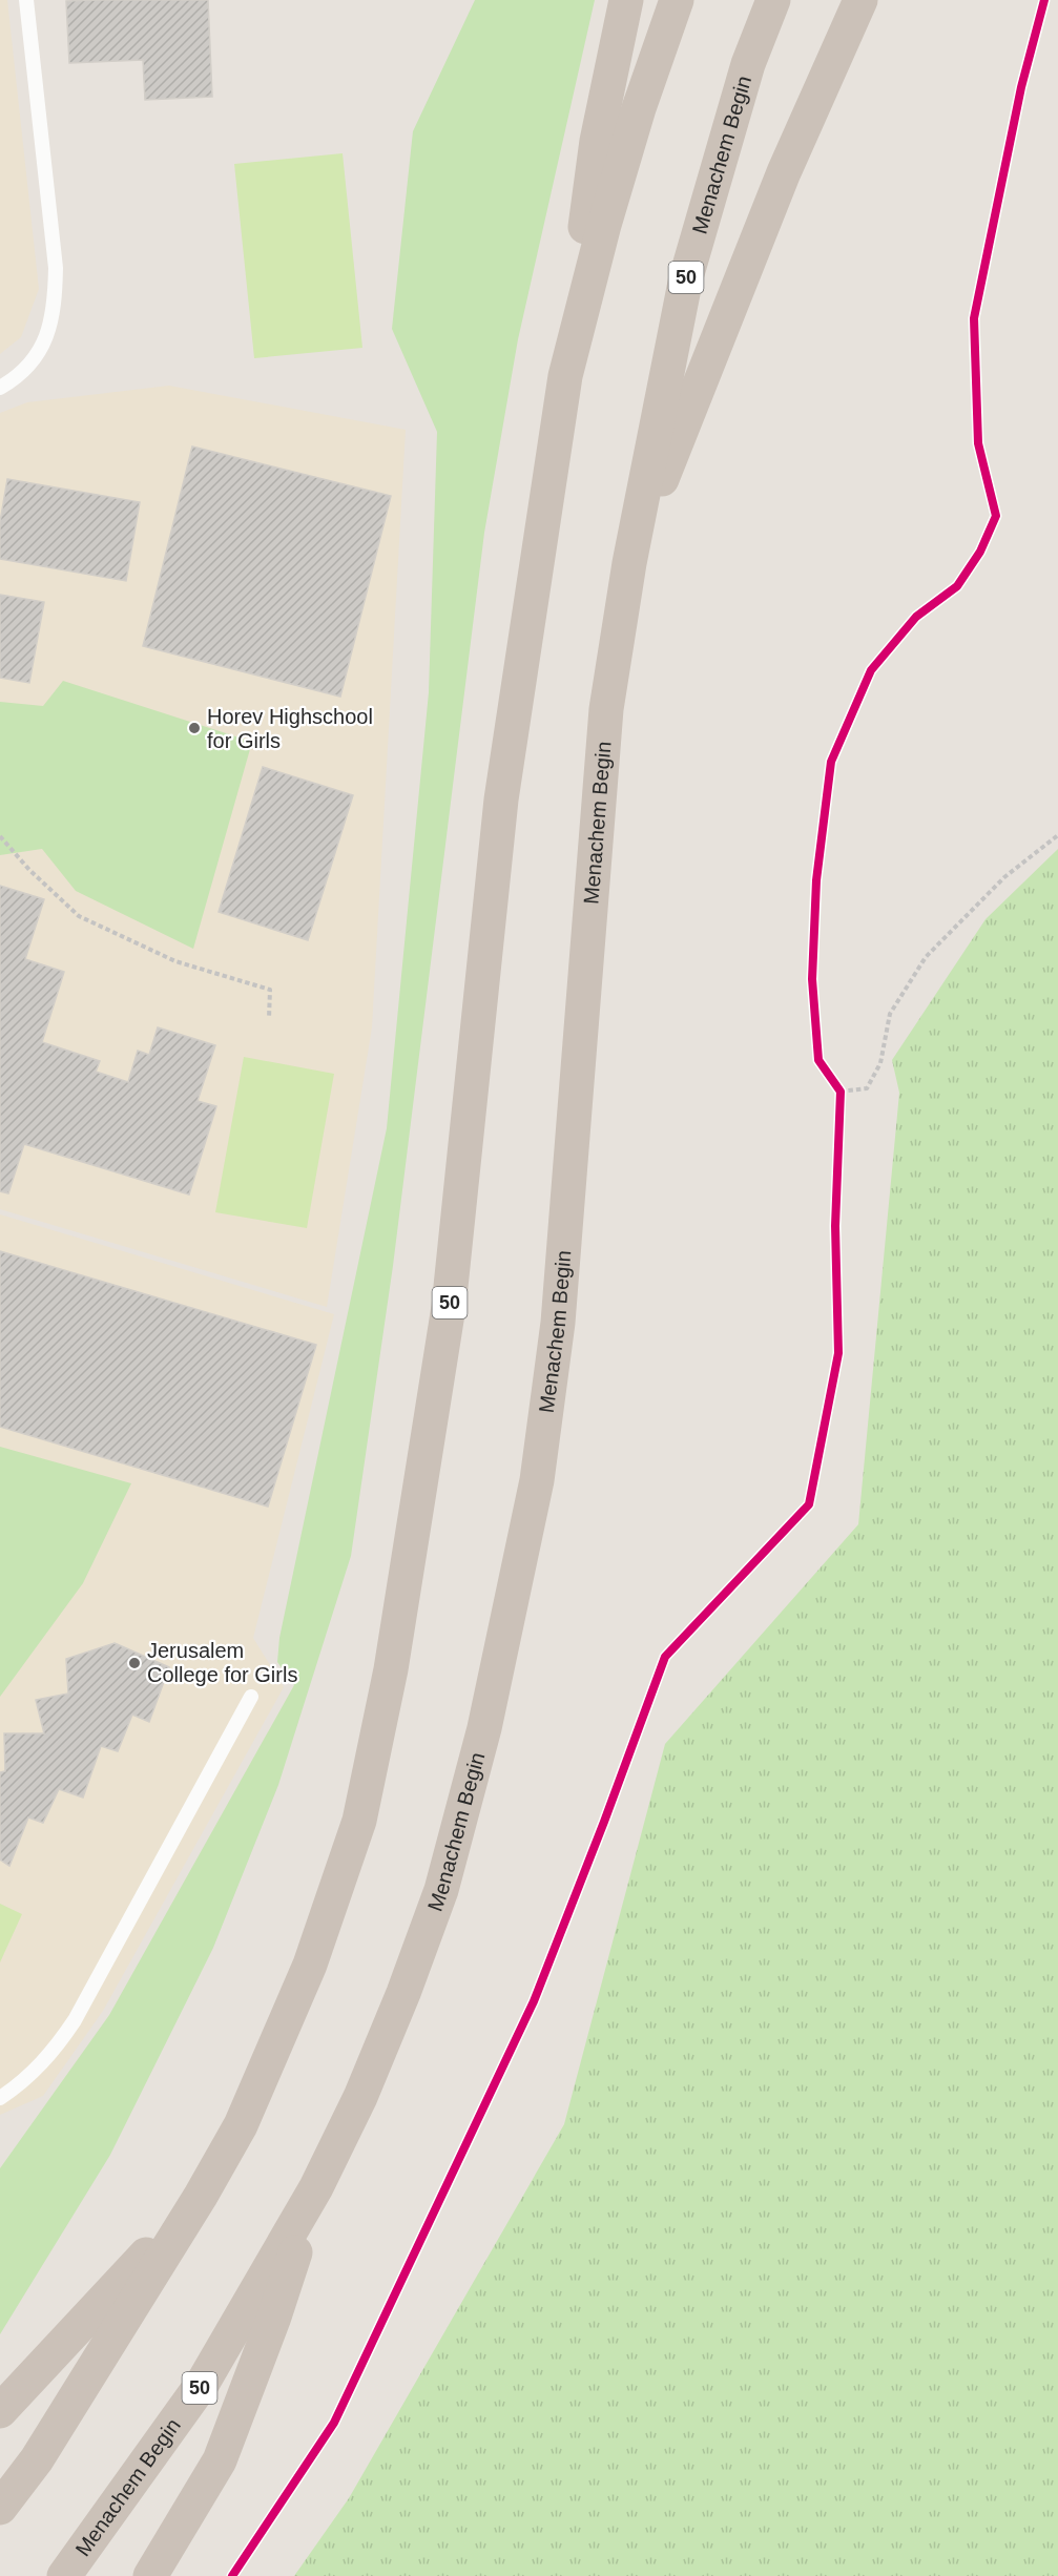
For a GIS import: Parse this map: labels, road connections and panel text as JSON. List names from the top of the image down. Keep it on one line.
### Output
{"streets":{"highway":["Menachem Begin","50"]},"places":["Horev Highschool for Girls","Jerusalem College for Girls"]}
